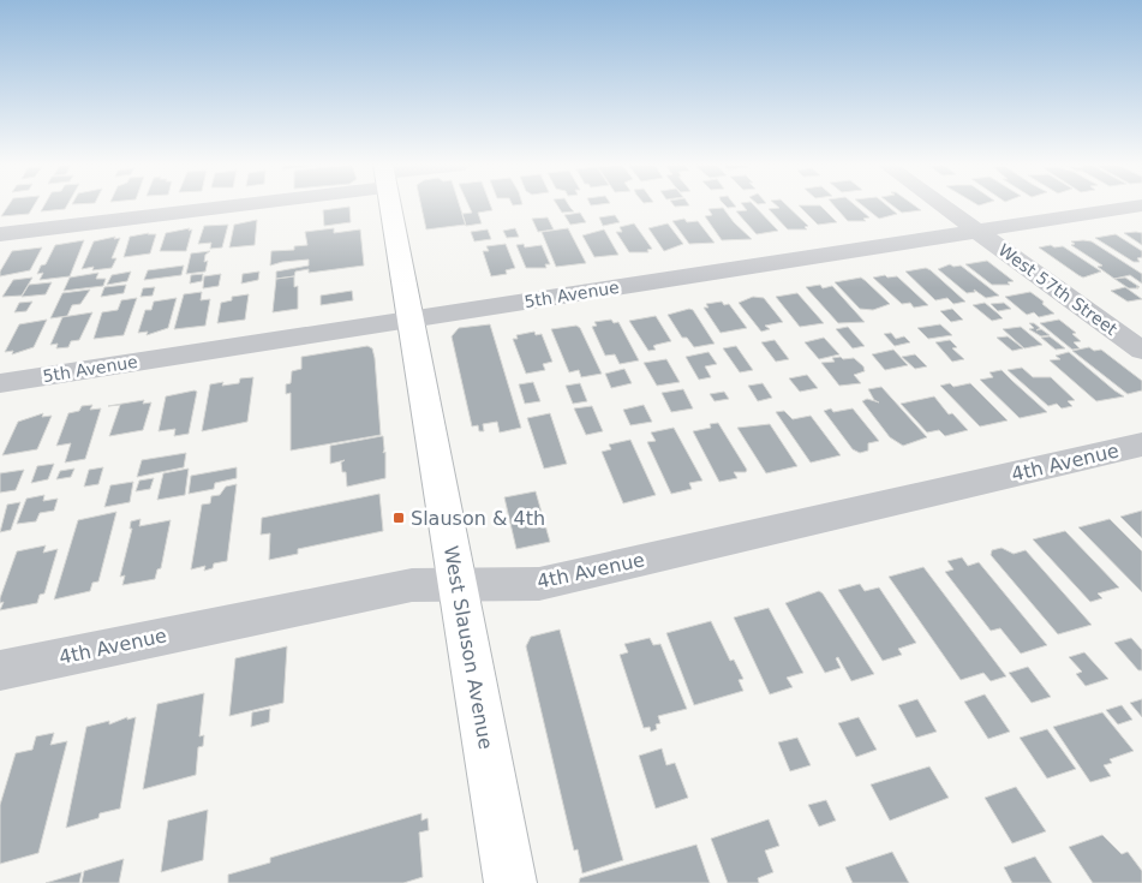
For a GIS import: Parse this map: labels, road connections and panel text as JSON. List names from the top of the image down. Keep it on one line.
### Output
{"streets":{"main road":["West Slauson Avenue"],"street":["West 57th Street","5th Avenue","4th Avenue"]},"crossings":[["West 57th Street","5th Avenue"],["5th Avenue","West Slauson Avenue"],["4th Avenue","West Slauson Avenue"]],"places":{"transit":["Slauson & 4th"]}}
